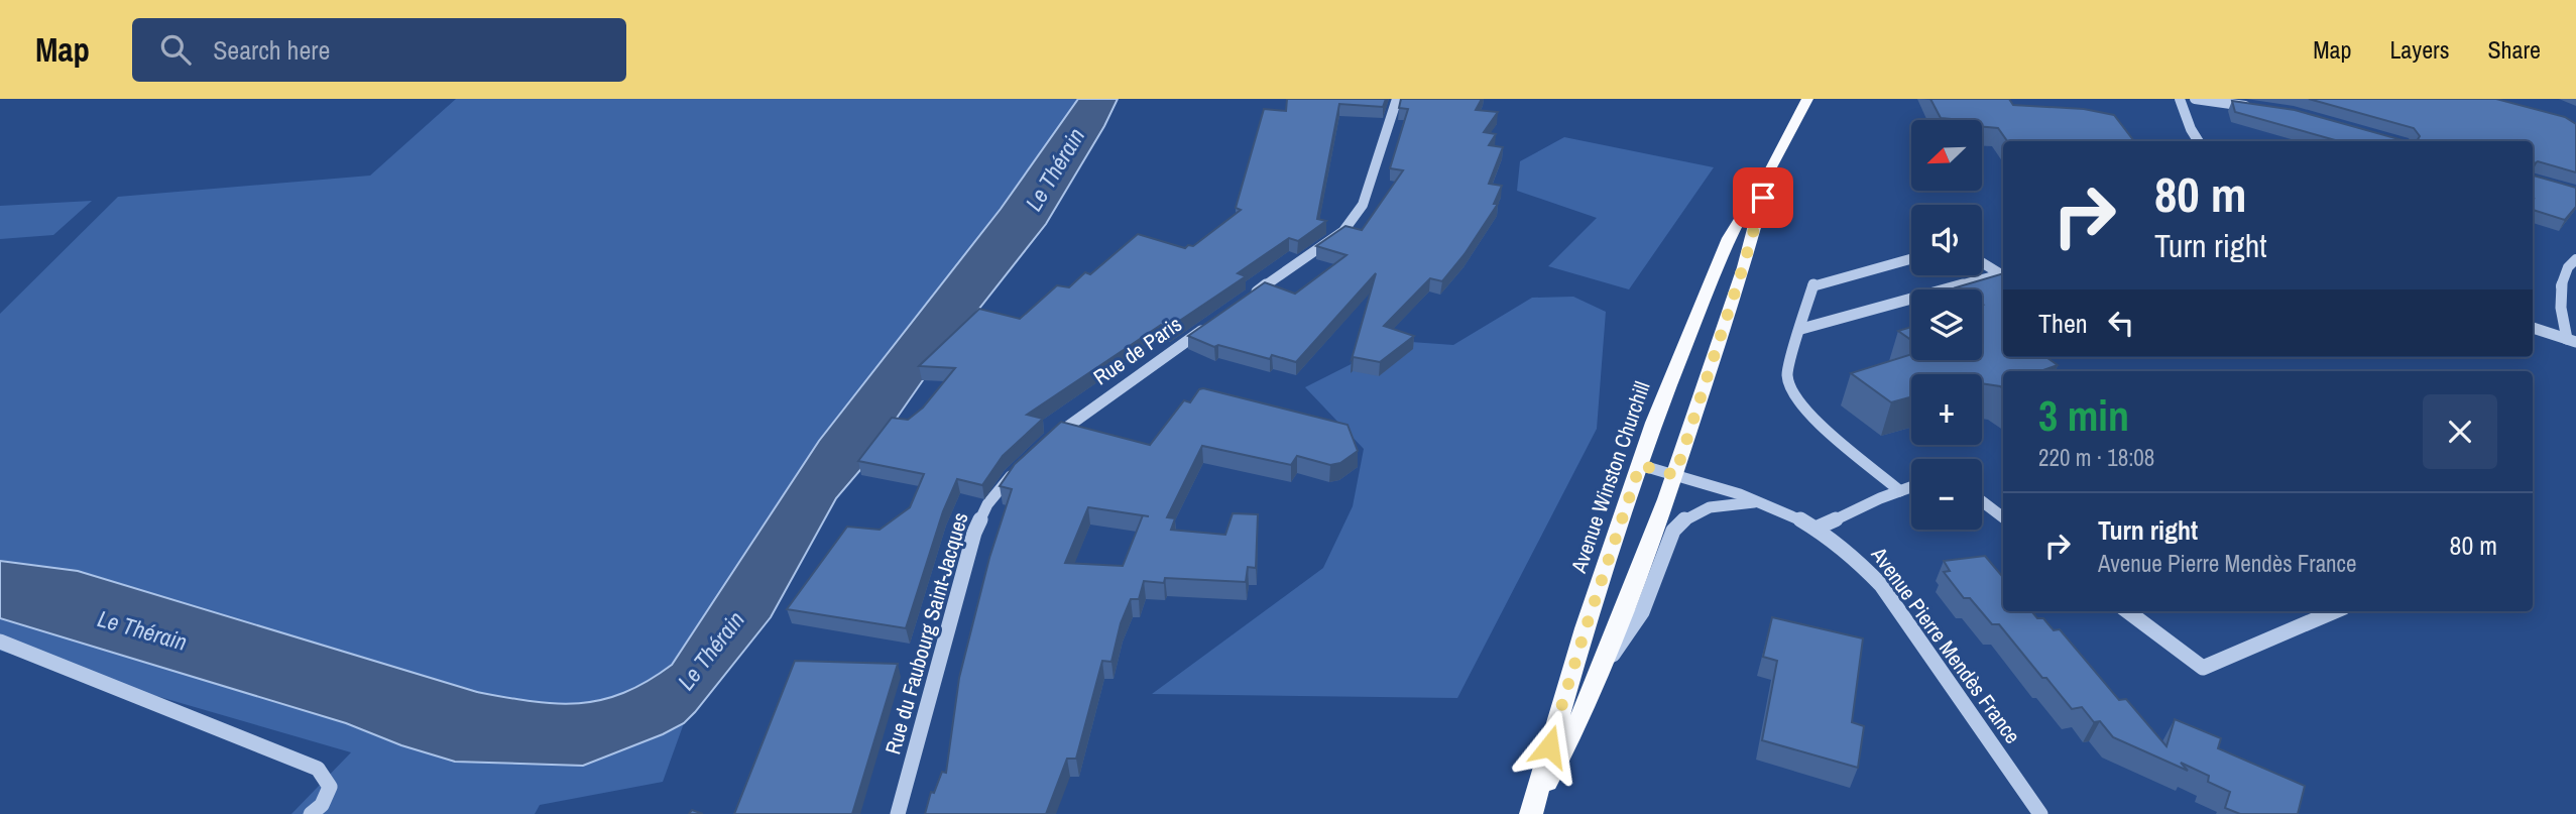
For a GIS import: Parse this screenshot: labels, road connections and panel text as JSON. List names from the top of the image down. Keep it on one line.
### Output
{"streets":{"main road":["Avenue Winston Churchill"],"street":["Rue de Paris","Rue du Faubourg Saint-Jacques","Avenue Pierre Mendès France"]},"crossings":[["Avenue Winston Churchill","Avenue Pierre Mendès France"]],"water":["Le Thérain"],"north":"bottom left","page":{"header":"Map","search":"Search here","nav":["Map","Layers","Share"],"map_buttons":["+","−"],"turn":["80 m","Turn right"],"then":"Then","heading":["3 min","220 m · 18:08"],"list":[{"name":"Turn right","note":"Avenue Pierre Mendès France","value":"80 m"}]}}
